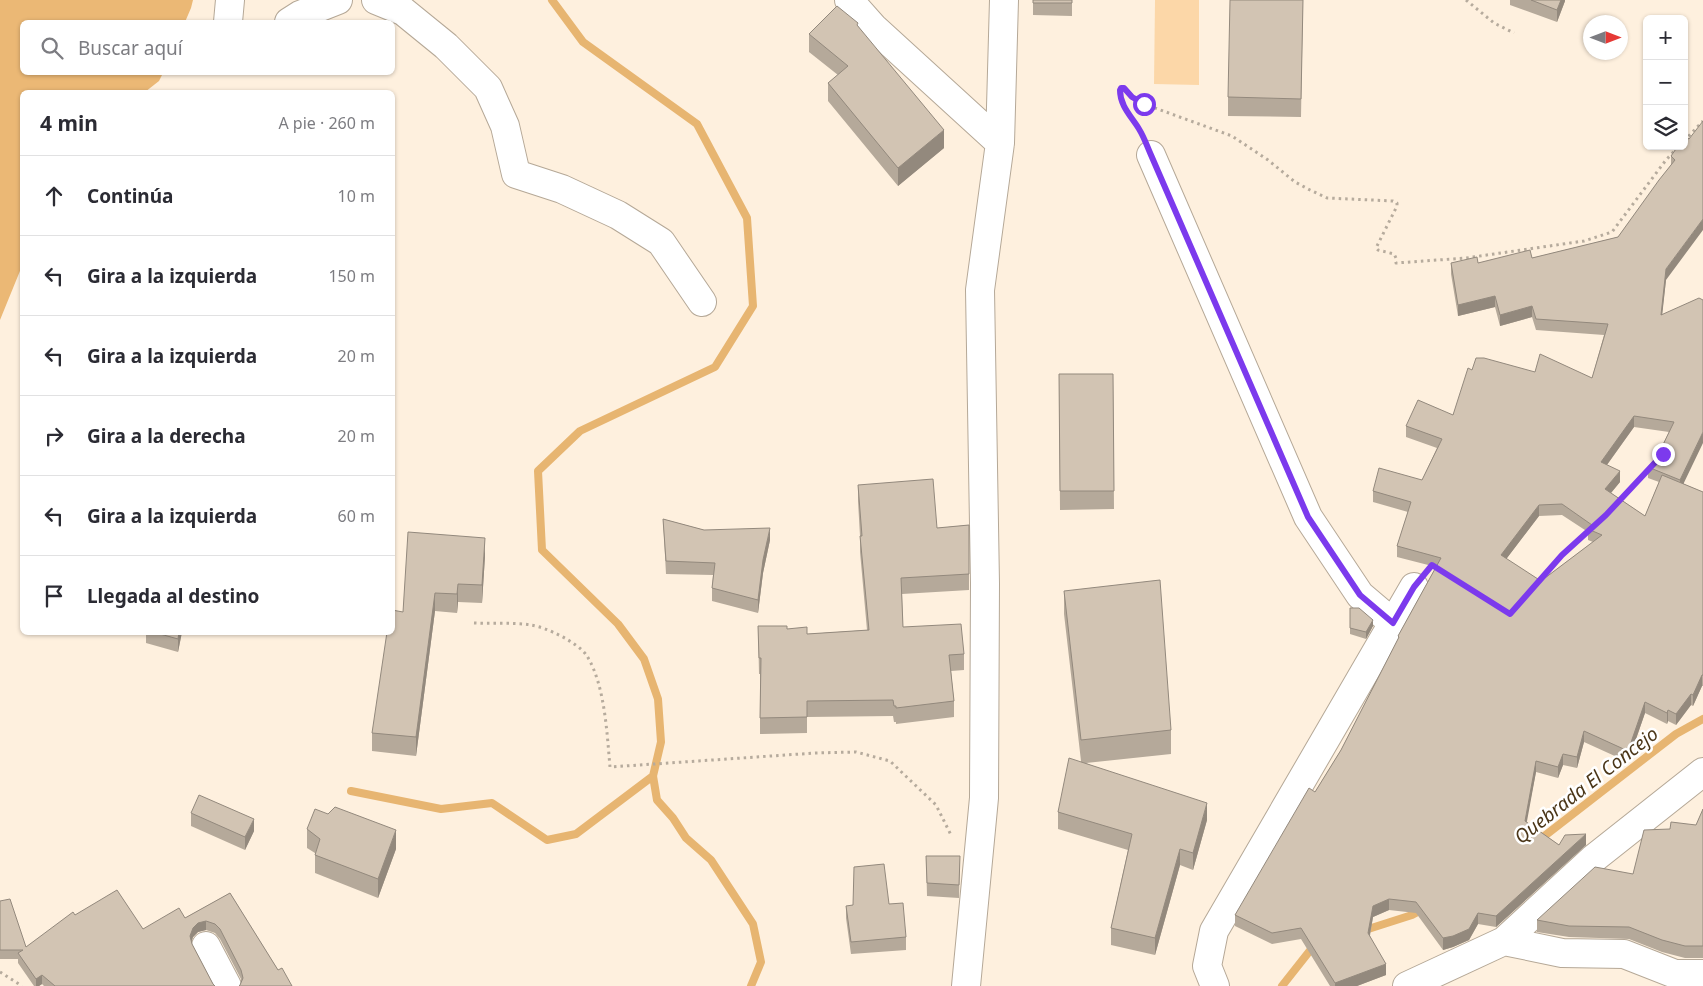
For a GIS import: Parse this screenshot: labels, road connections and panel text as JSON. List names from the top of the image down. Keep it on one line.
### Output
{"water":["Quebrada El Concejo"],"north":"right","page":{"map_buttons":["+","−"],"search":"Buscar aquí","heading":["4 min","A pie · 260 m"],"list":[["Continúa","10 m"],["Gira a la izquierda","150 m"],["Gira a la izquierda","20 m"],["Gira a la derecha","20 m"],["Gira a la izquierda","60 m"],"Llegada al destino"]}}
